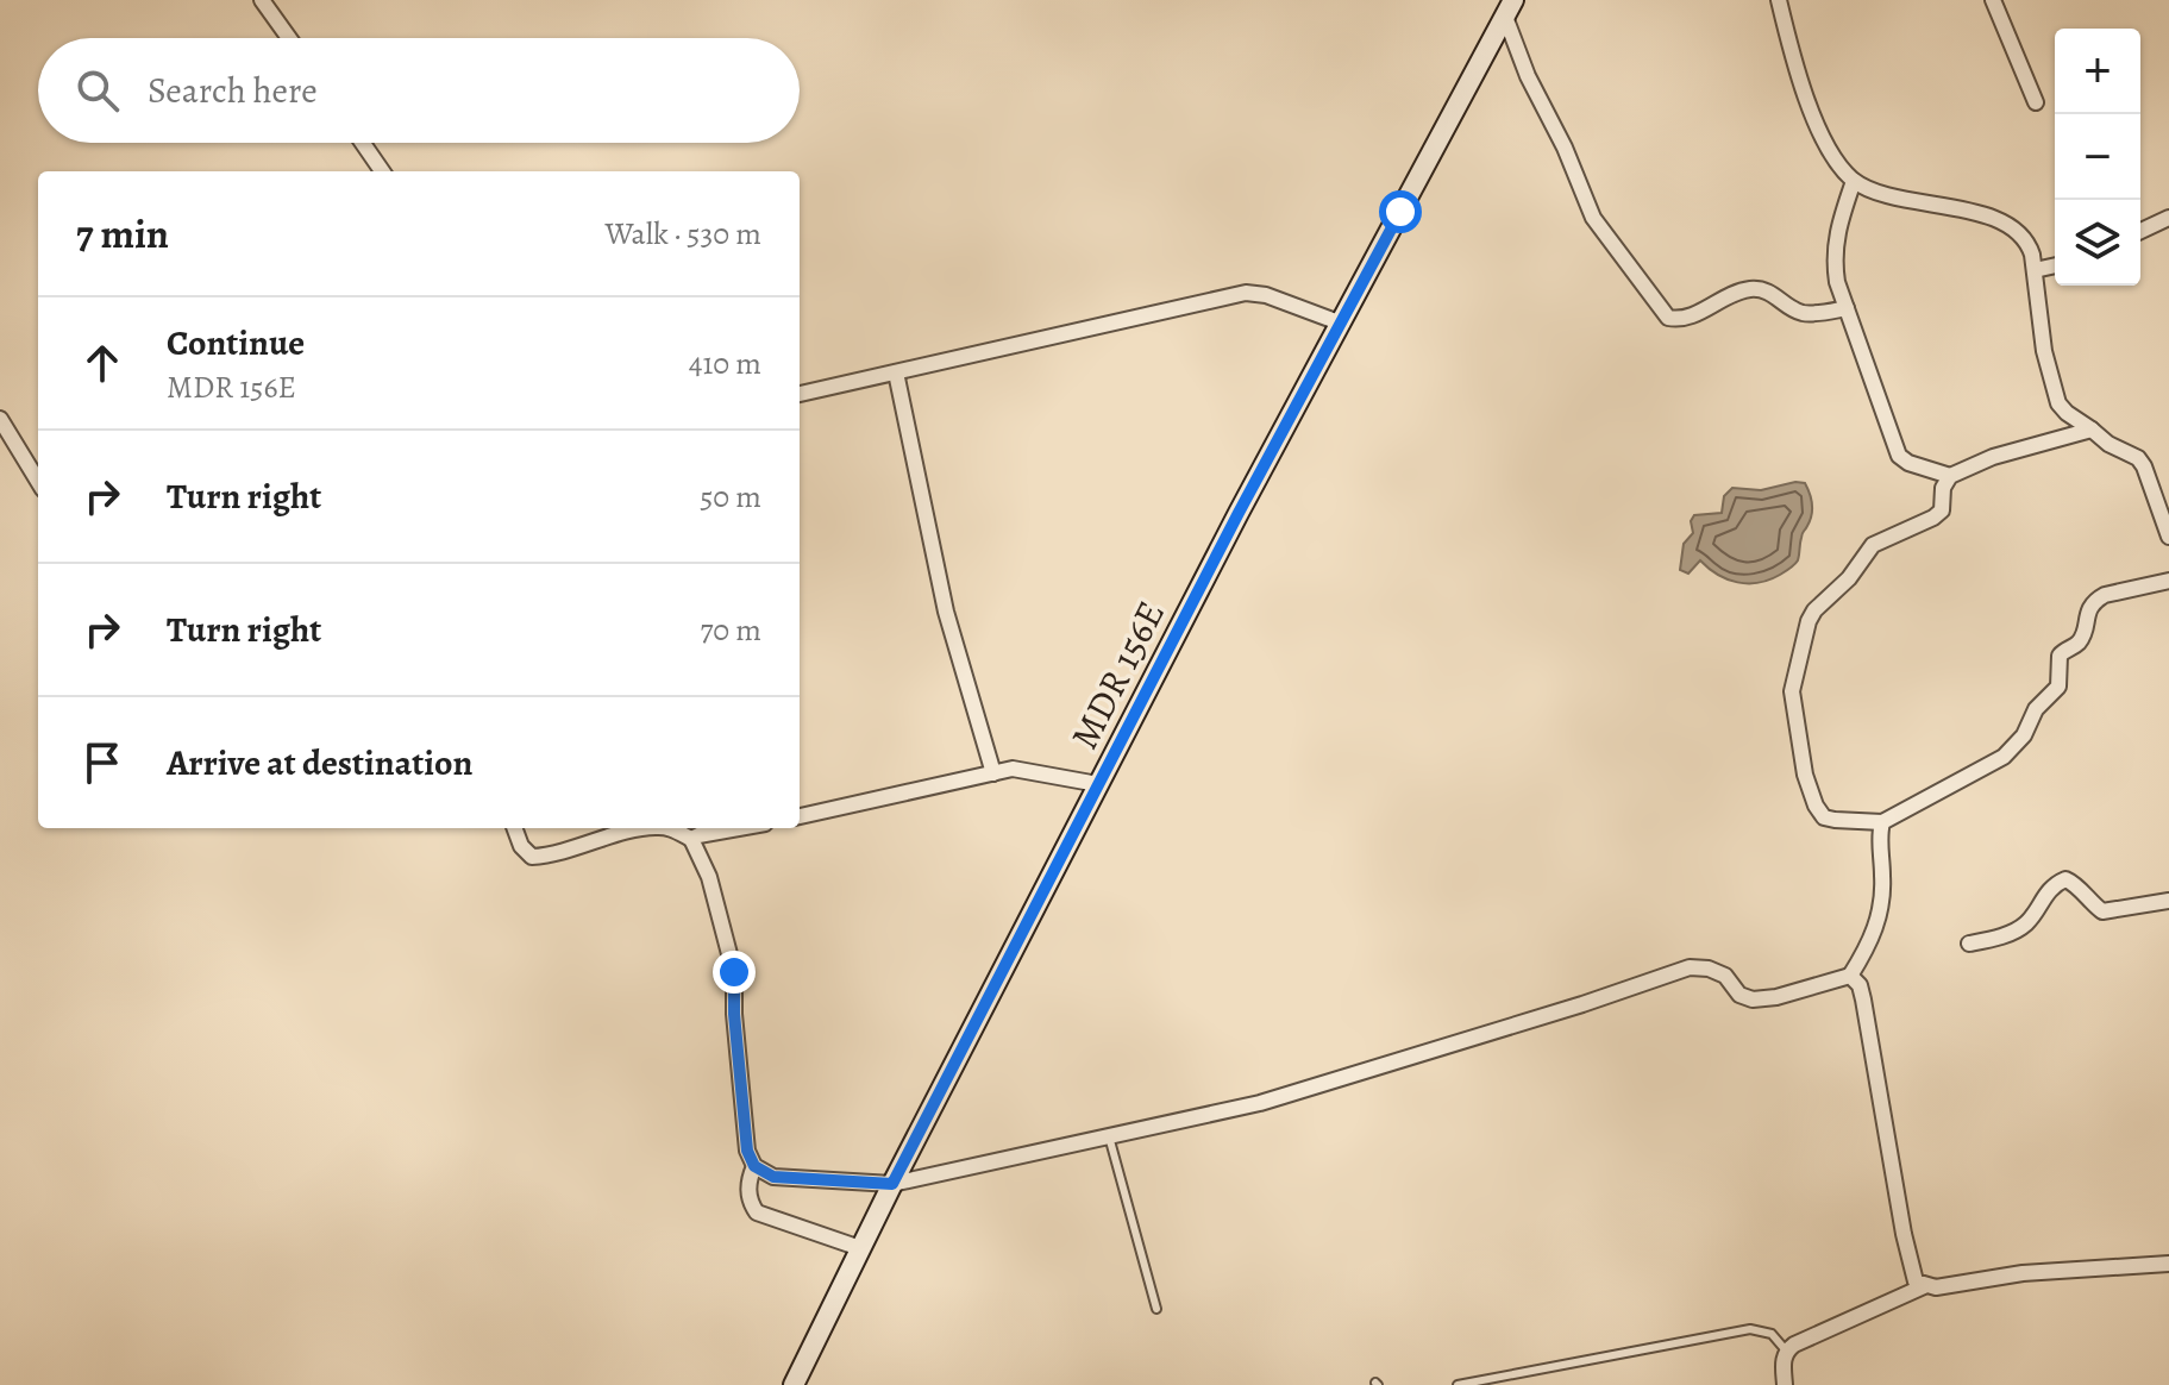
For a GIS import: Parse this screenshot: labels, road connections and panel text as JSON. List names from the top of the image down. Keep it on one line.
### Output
{"streets":{"main road":["MDR 156E"]},"page":{"map_buttons":["+","−"],"search":"Search here","heading":["7 min","Walk · 530 m"],"list":[["Continue","MDR 156E","410 m"],["Turn right","50 m"],["Turn right","70 m"],"Arrive at destination"]}}
